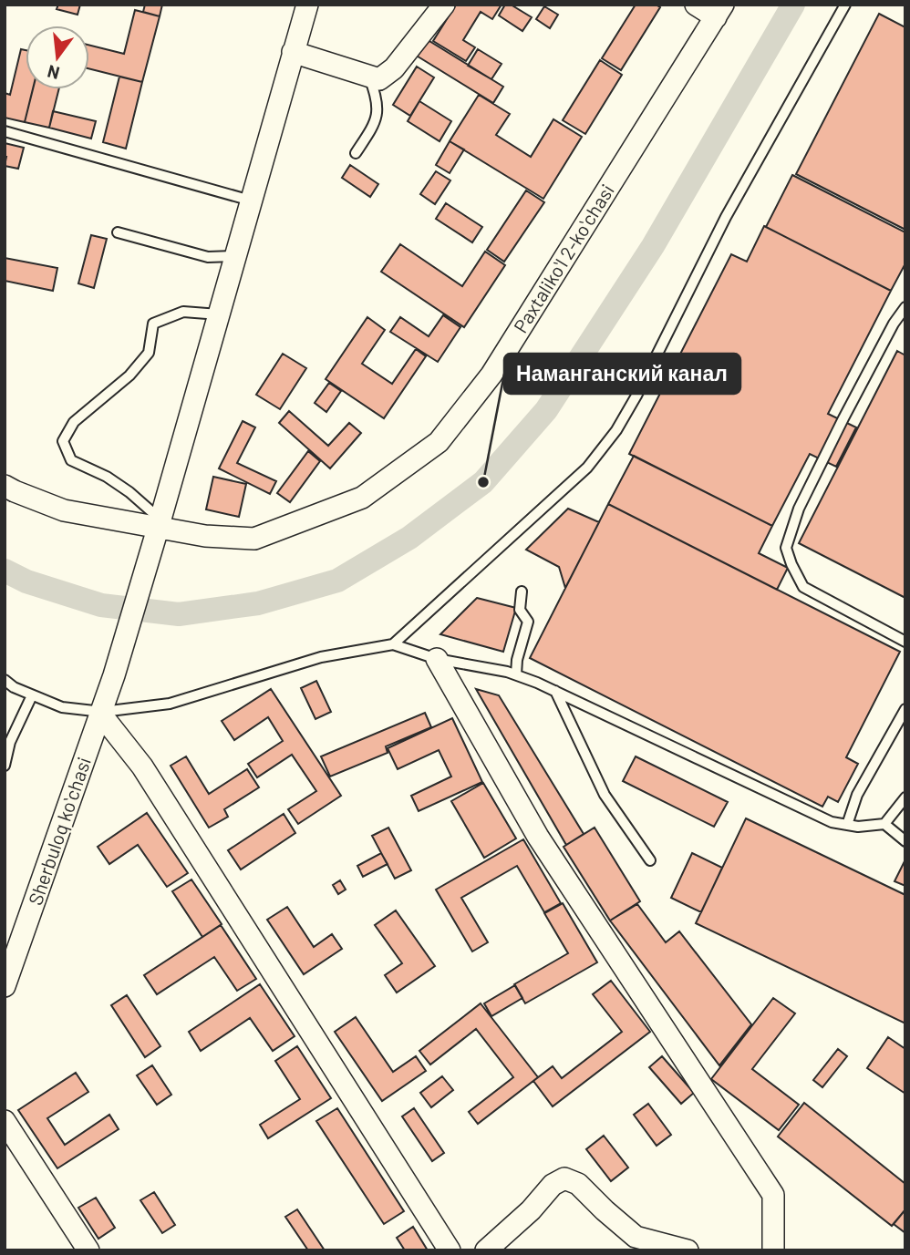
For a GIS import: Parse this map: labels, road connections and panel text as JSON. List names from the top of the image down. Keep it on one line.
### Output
{"streets":{"street":["Paxtalikoʻl 2-koʻchasi","Sherbuloq koʻchasi"]},"crossings":[["Paxtalikoʻl 2-koʻchasi","Sherbuloq koʻchasi"]],"places":["Наманганский канал"],"north":"bottom"}
